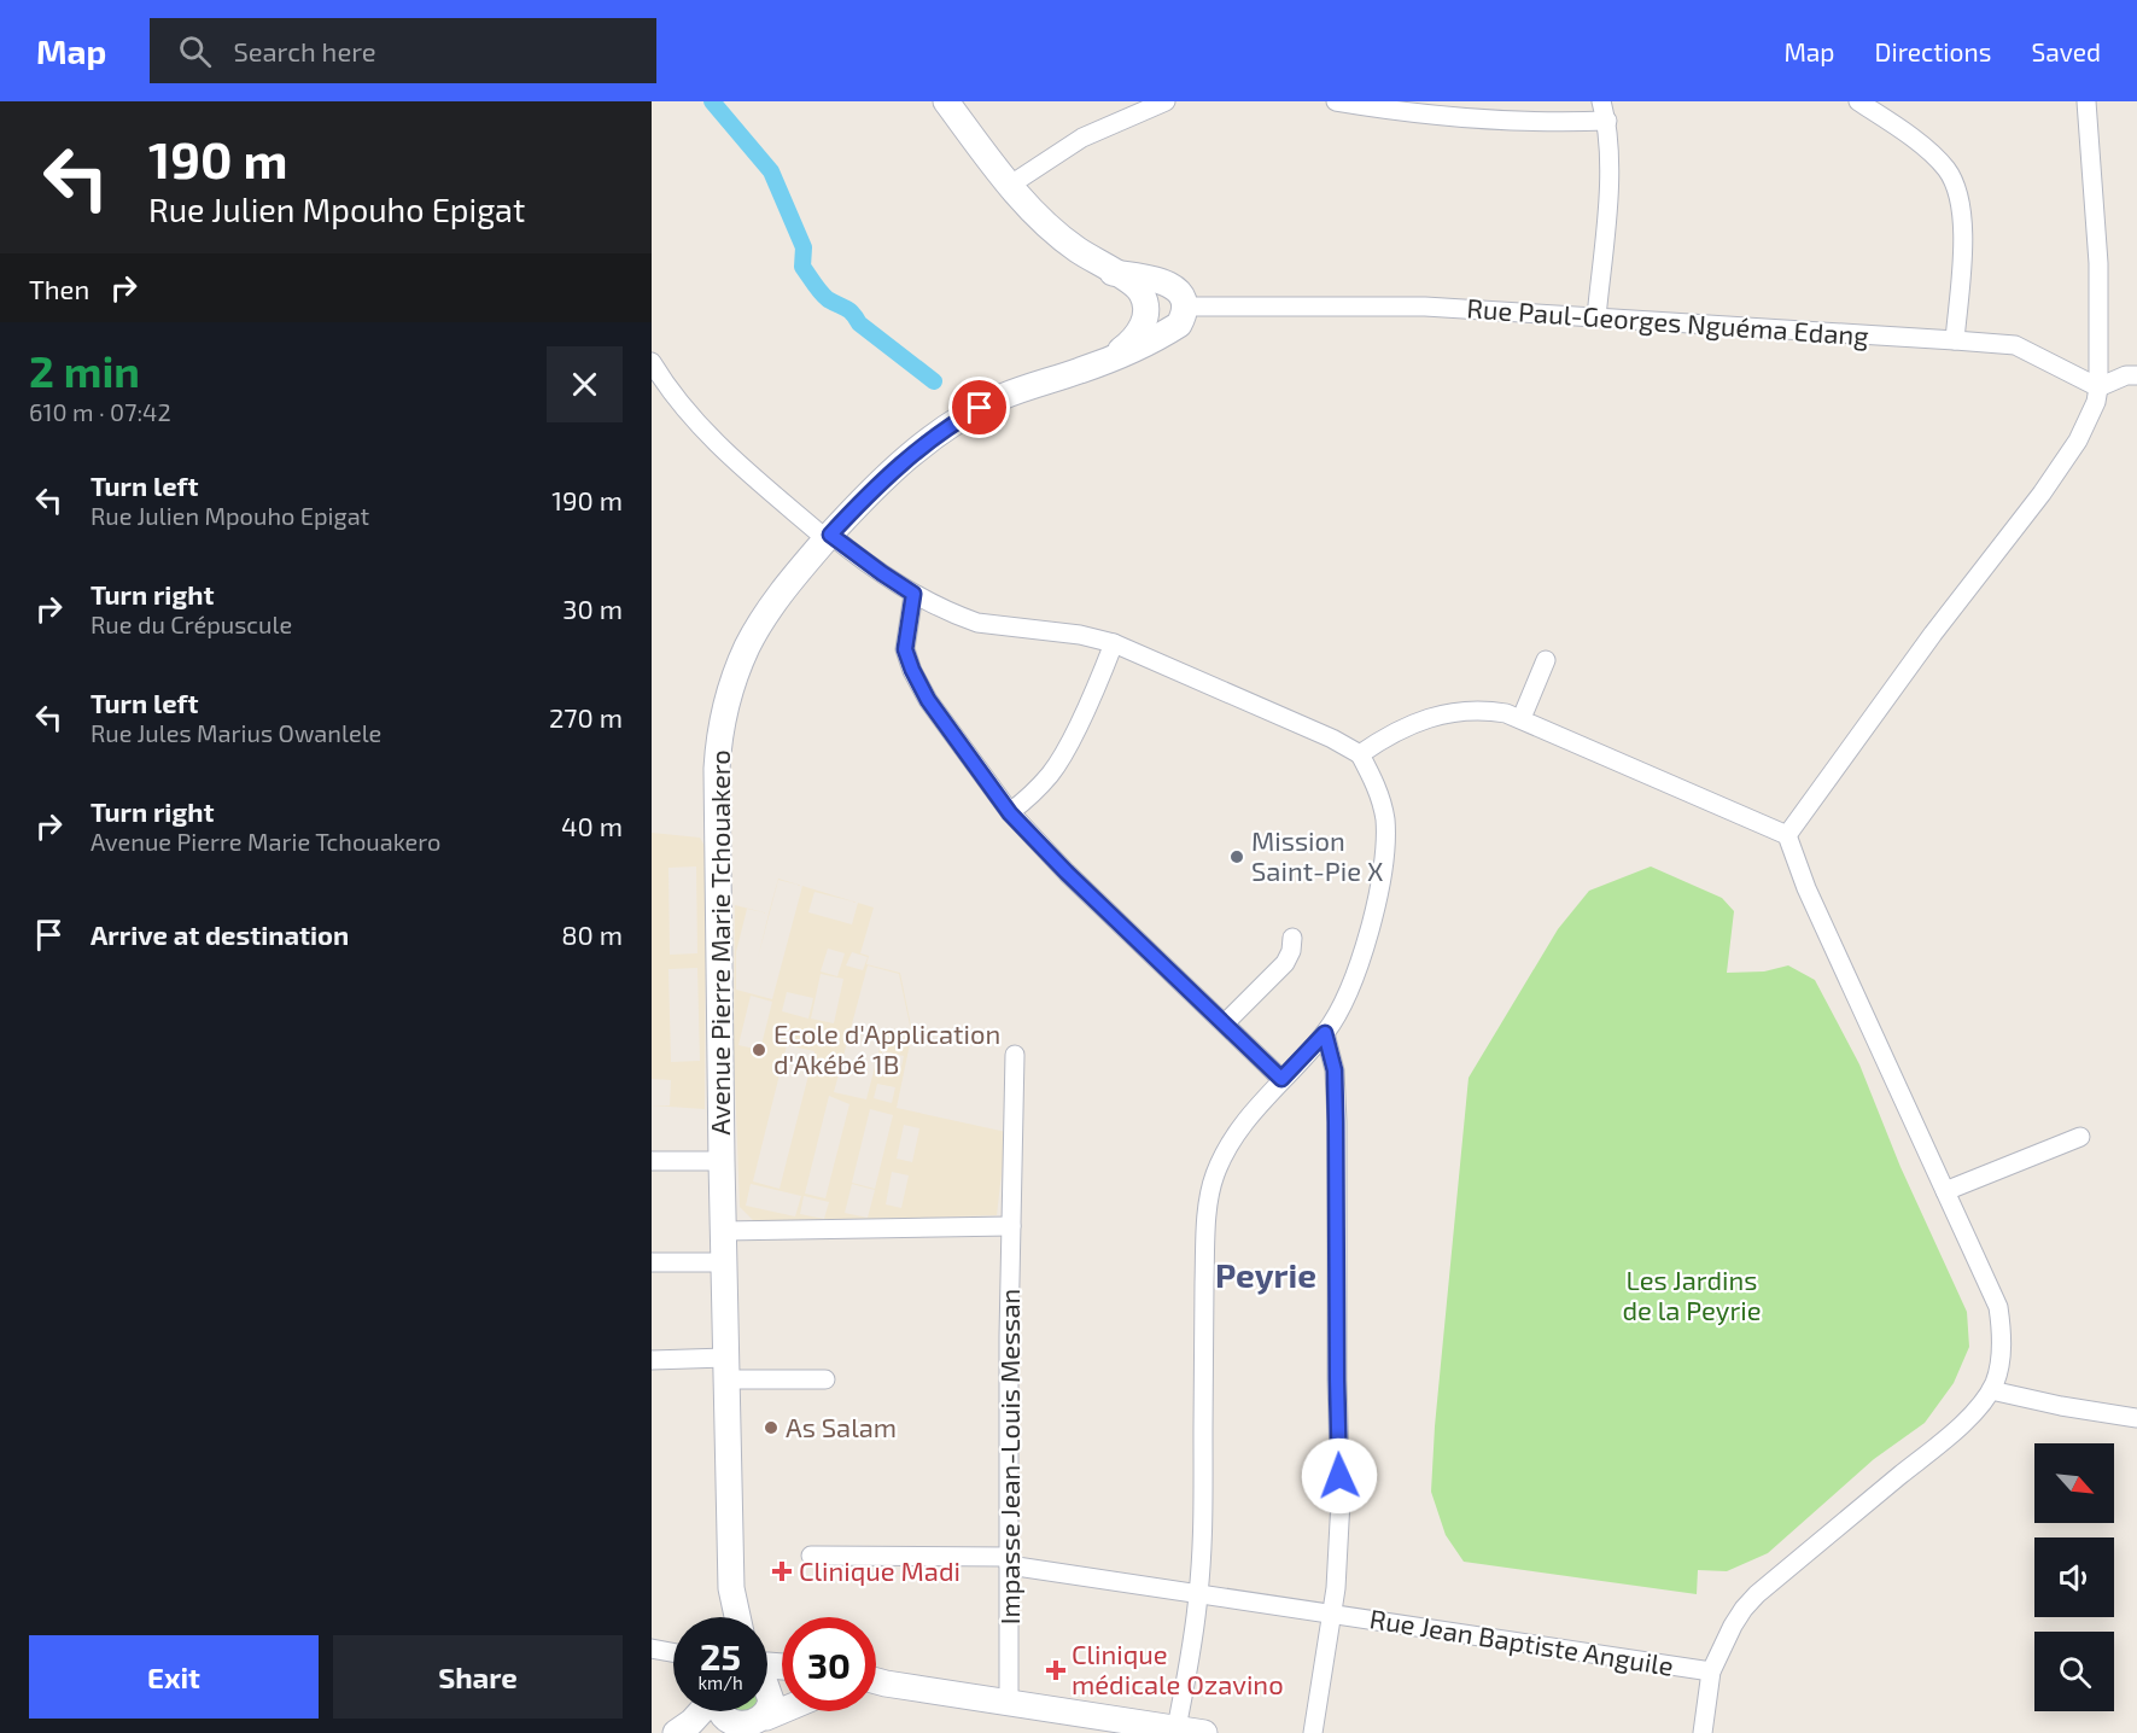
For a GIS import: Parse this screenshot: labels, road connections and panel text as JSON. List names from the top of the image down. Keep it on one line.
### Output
{"streets":{"main road":["Avenue Pierre Marie Tchouakero"],"street":["Rue Paul-Georges Nguéma Edang","Impasse Jean-Louis Messan","Rue Jean Baptiste Anguile"]},"crossings":[["Rue Paul-Georges Nguéma Edang","Avenue Pierre Marie Tchouakero"],["Impasse Jean-Louis Messan","Rue Jean Baptiste Anguile"]],"districts":["Peyrie"],"parks":["Les Jardins de la Peyrie"],"places":{"other":["Mission Saint-Pie X","Ecole d'Application d'Akébé 1B","As Salam"],"health":["Clinique Madi","Clinique médicale Ozavino"]},"north":"bottom right","page":{"header":"Map","search":"Search here","nav":["Map","Directions","Saved"],"turn":["190 m","Rue Julien Mpouho Epigat"],"then":"Then","heading":["2 min","610 m · 07:42"],"list":[{"name":"Turn left","note":"Rue Julien Mpouho Epigat","value":"190 m"},{"name":"Turn right","note":"Rue du Crépuscule","value":"30 m"},{"name":"Turn left","note":"Rue Jules Marius Owanlele","value":"270 m"},{"name":"Turn right","note":"Avenue Pierre Marie Tchouakero","value":"40 m"},{"name":"Arrive at destination","value":"80 m"}],"speed":"25 km/h","limit":"30","buttons":["Exit","Share"]}}
